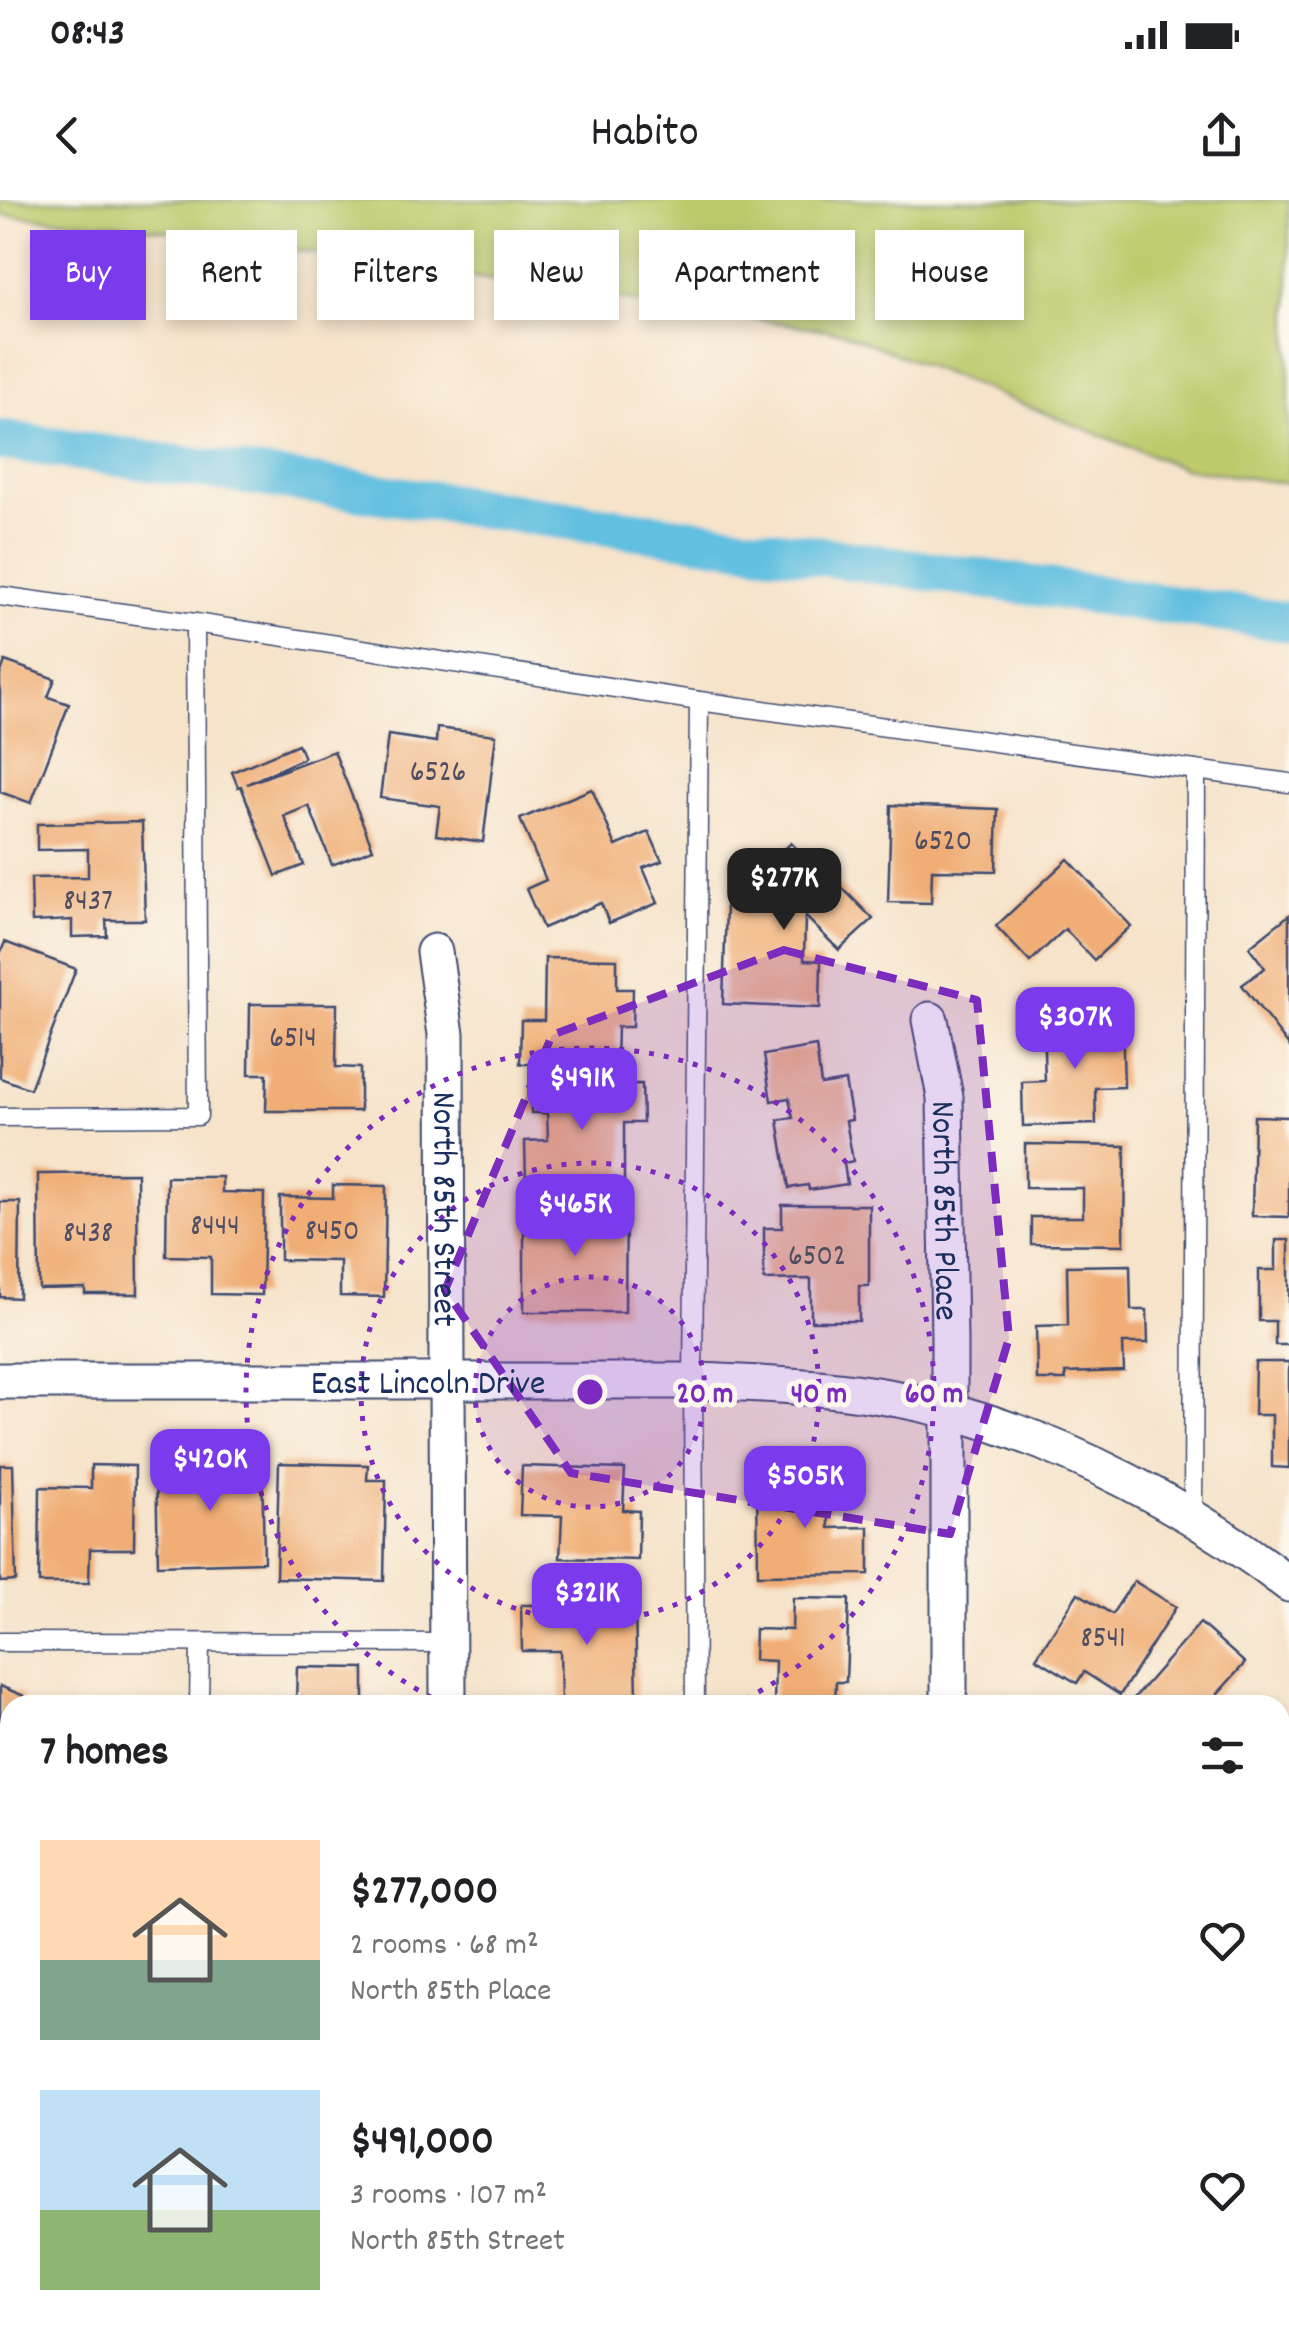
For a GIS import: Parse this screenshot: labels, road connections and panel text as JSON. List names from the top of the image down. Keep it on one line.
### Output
{"streets":{"street":["North 85th Street","North 85th Place","East Lincoln Drive"]},"crossings":[["North 85th Street","East Lincoln Drive"],["North 85th Place","East Lincoln Drive"]],"house_numbers":["6526","6520","8437","6514","8444","8450","8438","6502","8541"],"page":{"status":"08:43","header":"Habito","chip":["Buy","Rent","Filters","New","Apartment","House"],"price":["$277K","$307K","$491K","$465K","$420K","$505K","$321K"],"heading":"7 homes","list":[{"name":"$277,000","note":"2 rooms · 68 m² · North 85th Place"},{"name":"$491,000","note":"3 rooms · 107 m² · North 85th Street"}]},"rings":["20 m","40 m","60 m"]}
